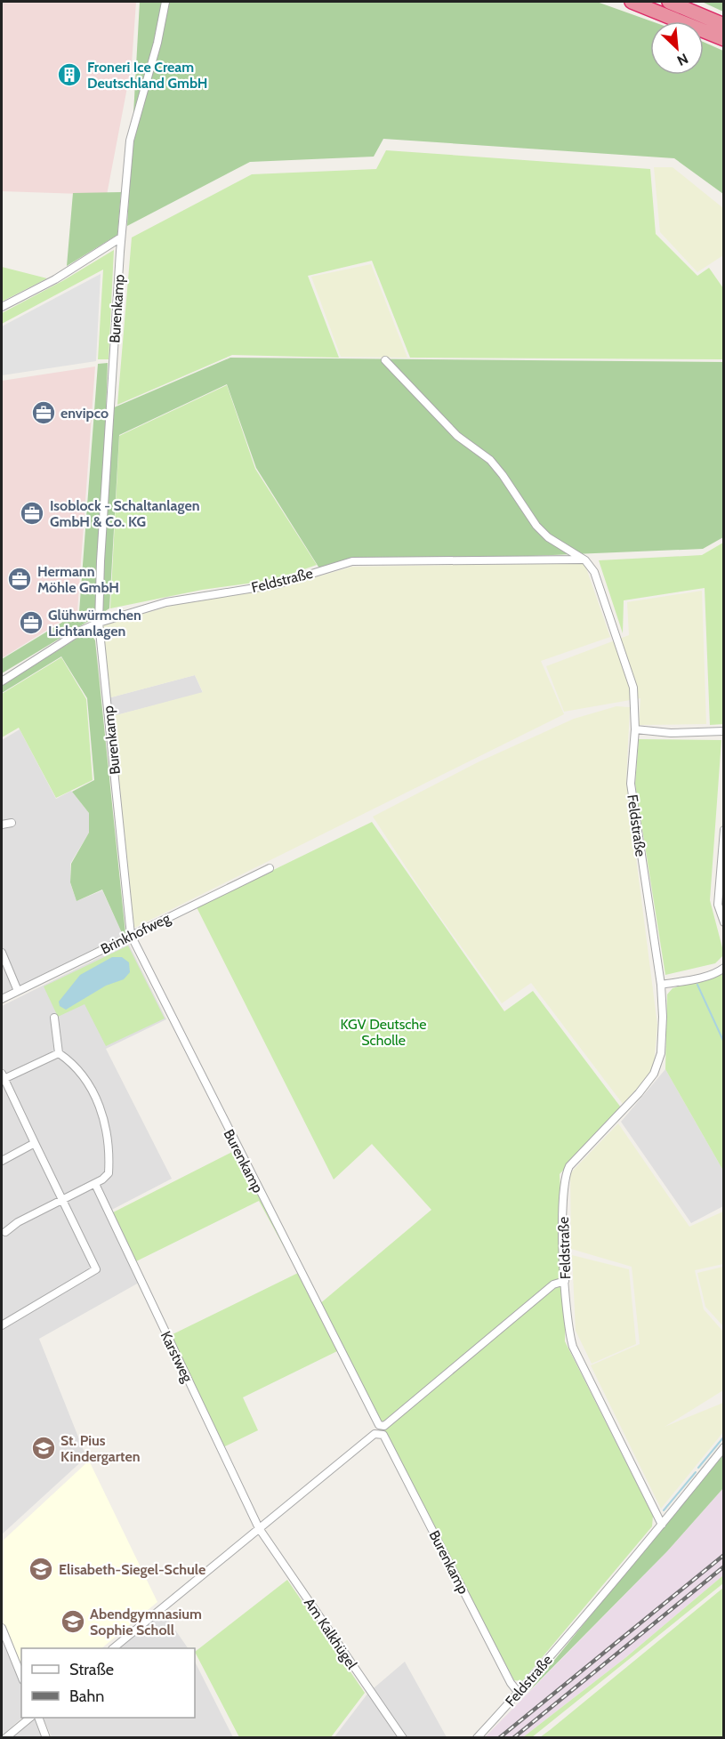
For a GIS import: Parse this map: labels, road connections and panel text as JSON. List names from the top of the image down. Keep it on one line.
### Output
{"streets":{"street":["Burenkamp","Feldstraße","Brinkhofweg","Karstweg","Am Kalkhügel"]},"crossings":[["Burenkamp","Feldstraße"],["Burenkamp","Brinkhofweg"],["Karstweg","Am Kalkhügel"]],"parks":["KGV Deutsche Scholle"],"places":{"building":["Froneri Ice Cream Deutschland GmbH"],"office":["envipco","Isoblock - Schaltanlagen GmbH & Co. KG","Hermann Möhle GmbH","Glühwürmchen Lichtanlagen"],"school or university":["St. Pius Kindergarten","Elisabeth-Siegel-Schule","Abendgymnasium Sophie Scholl"]},"legend":["Straße","Bahn"],"north":"bottom right"}
